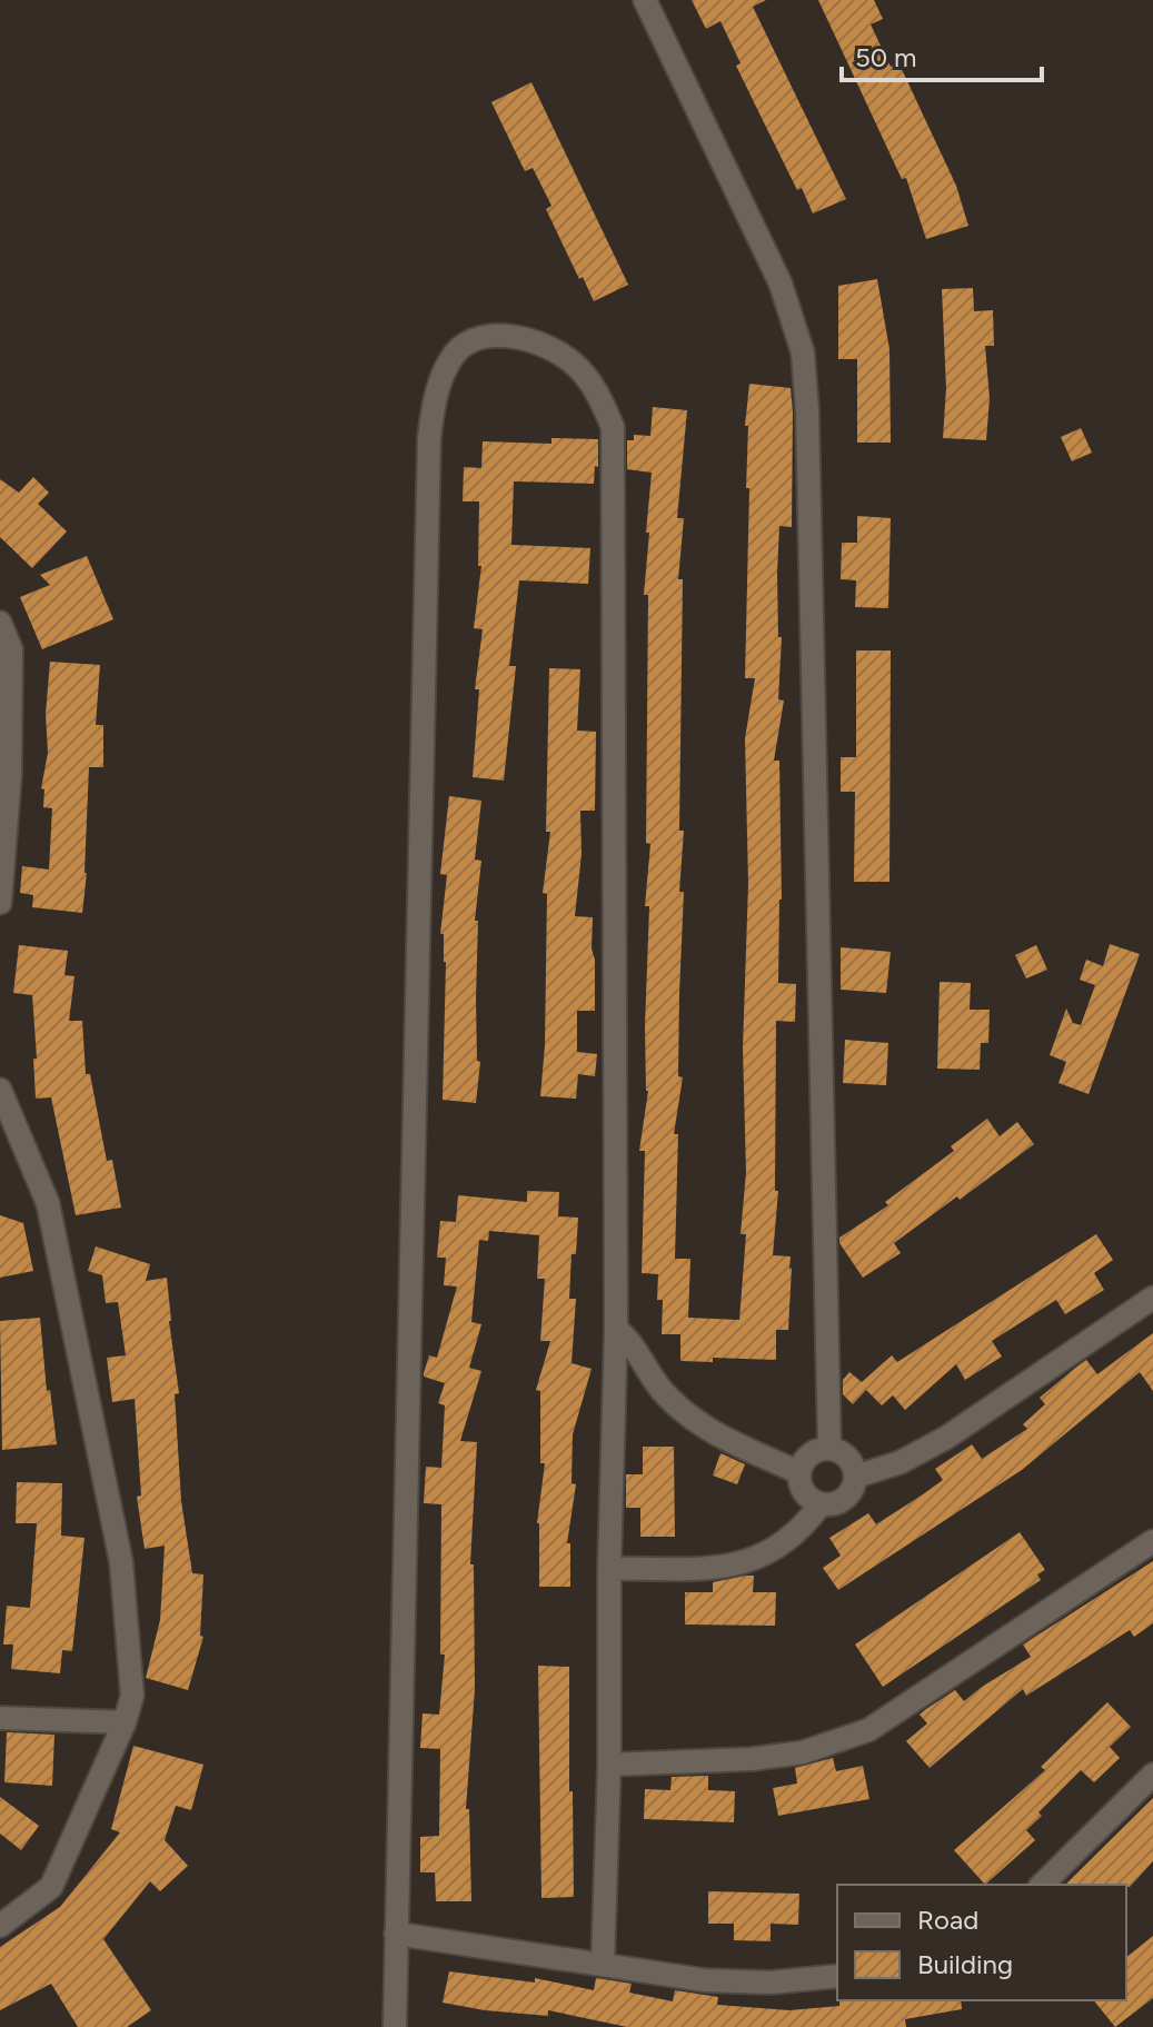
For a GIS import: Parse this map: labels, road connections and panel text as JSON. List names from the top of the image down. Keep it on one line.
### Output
{"legend":["Road","Building"],"scale_bar":"50 m"}
